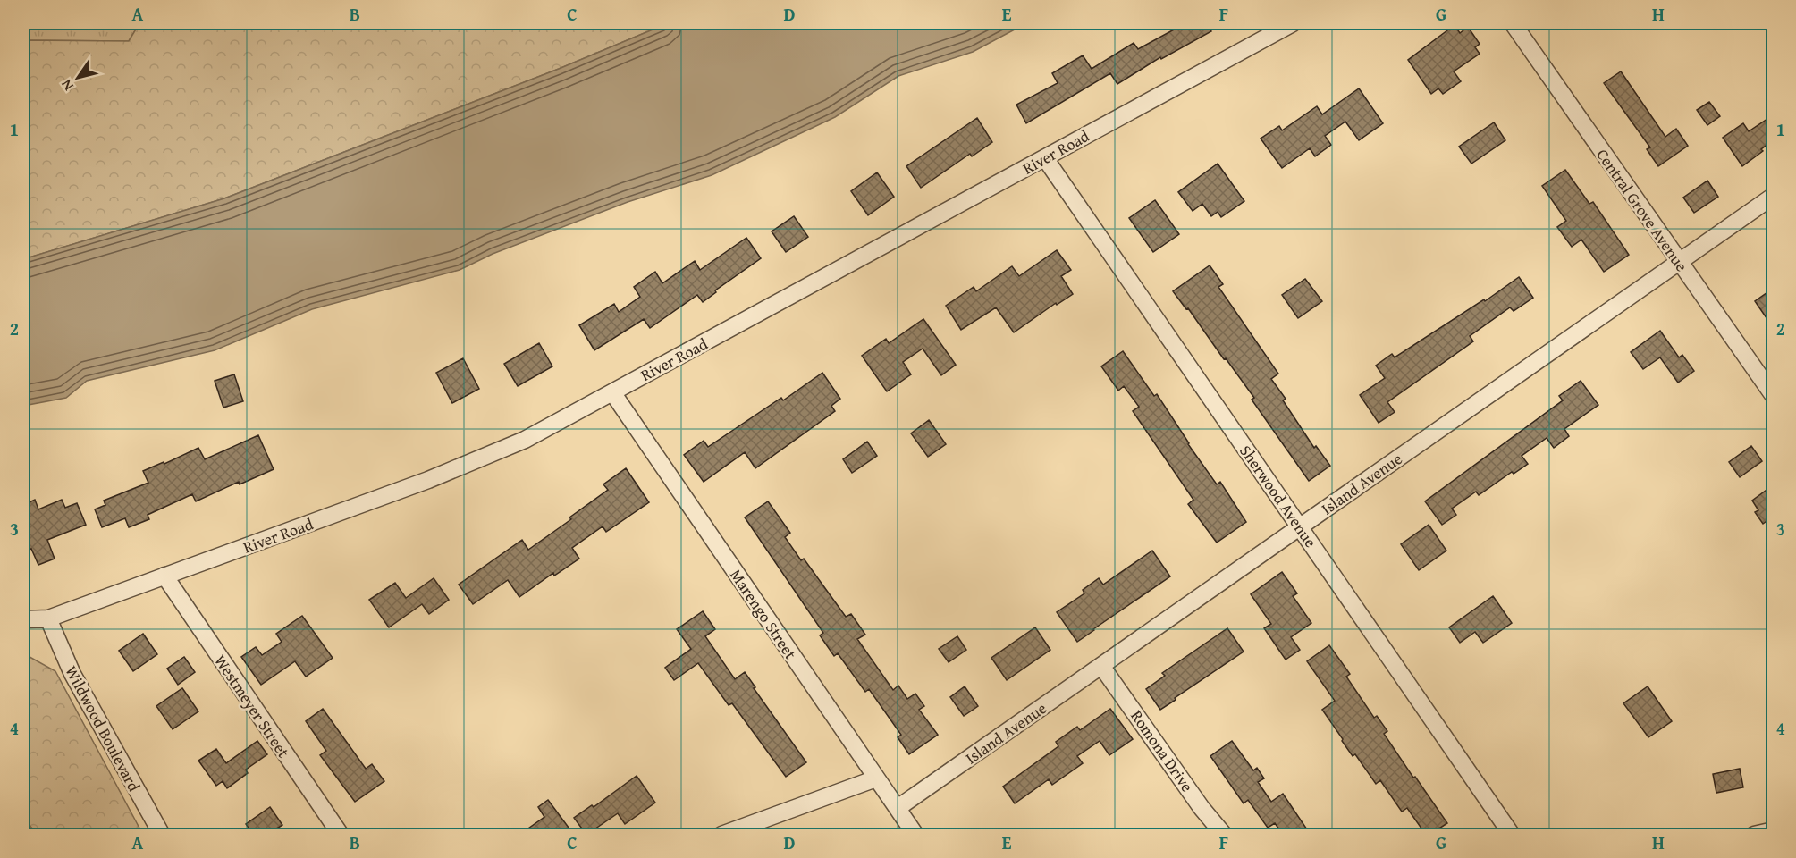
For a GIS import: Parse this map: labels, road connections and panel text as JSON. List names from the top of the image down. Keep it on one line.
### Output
{"streets":{"street":["River Road","Central Grove Avenue","Island Avenue","Sherwood Avenue","Marengo Street","Westmeyer Street","Wildwood Boulevard","Romona Drive"]},"crossings":[["River Road","Sherwood Avenue"],["River Road","Marengo Street"],["River Road","Westmeyer Street"],["River Road","Wildwood Boulevard"],["Central Grove Avenue","Island Avenue"],["Island Avenue","Sherwood Avenue"],["Island Avenue","Marengo Street"],["Island Avenue","Romona Drive"]],"north":"bottom left","grid":{"columns":["A","B","C","D","E","F","G","H"],"rows":["1","2","3","4"]}}
